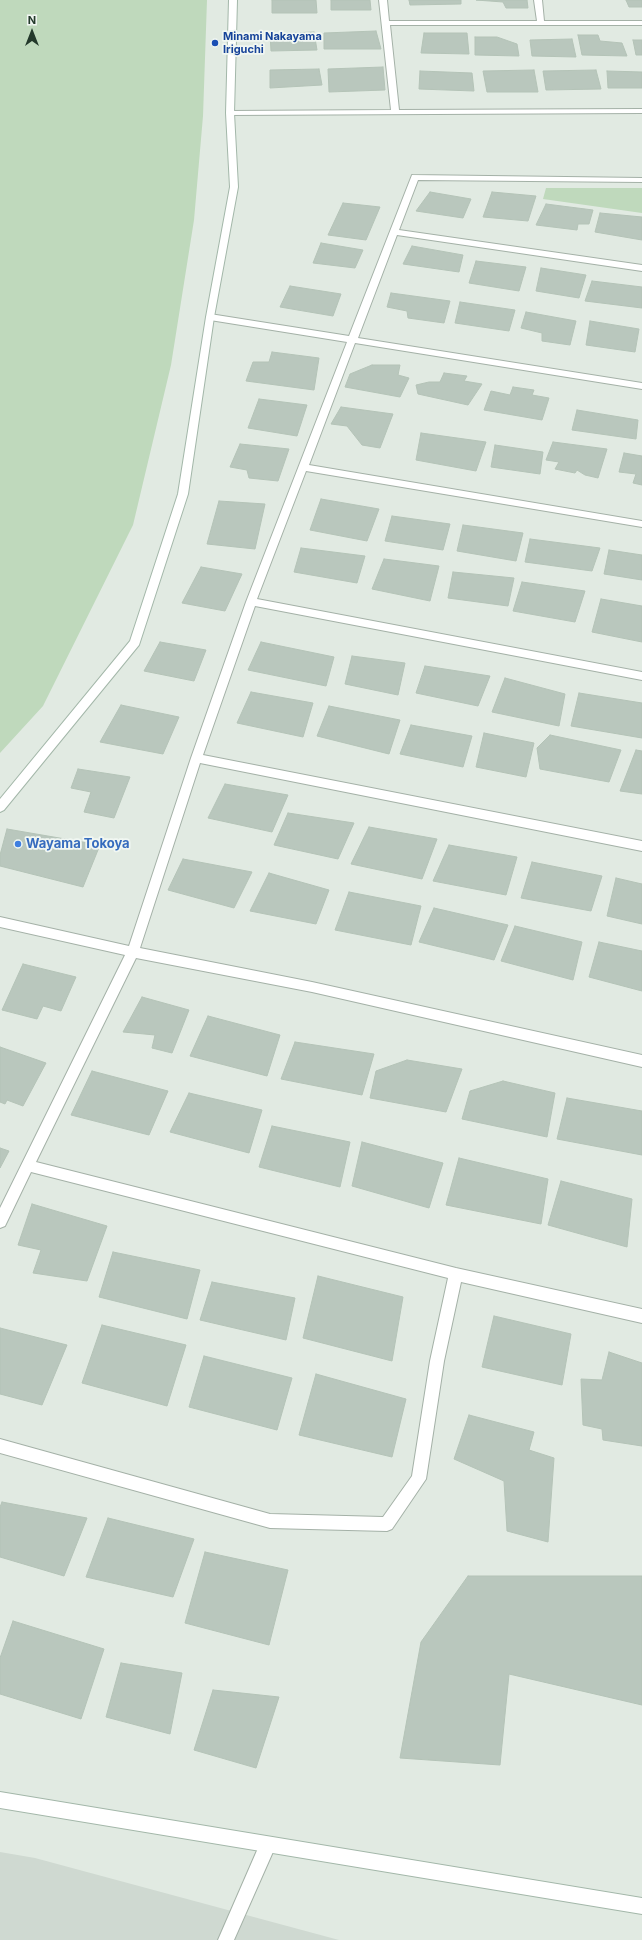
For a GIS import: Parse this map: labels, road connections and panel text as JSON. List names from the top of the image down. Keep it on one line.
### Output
{"places":["Minami Nakayama Iriguchi","Wayama Tokoya"],"north":"top"}
